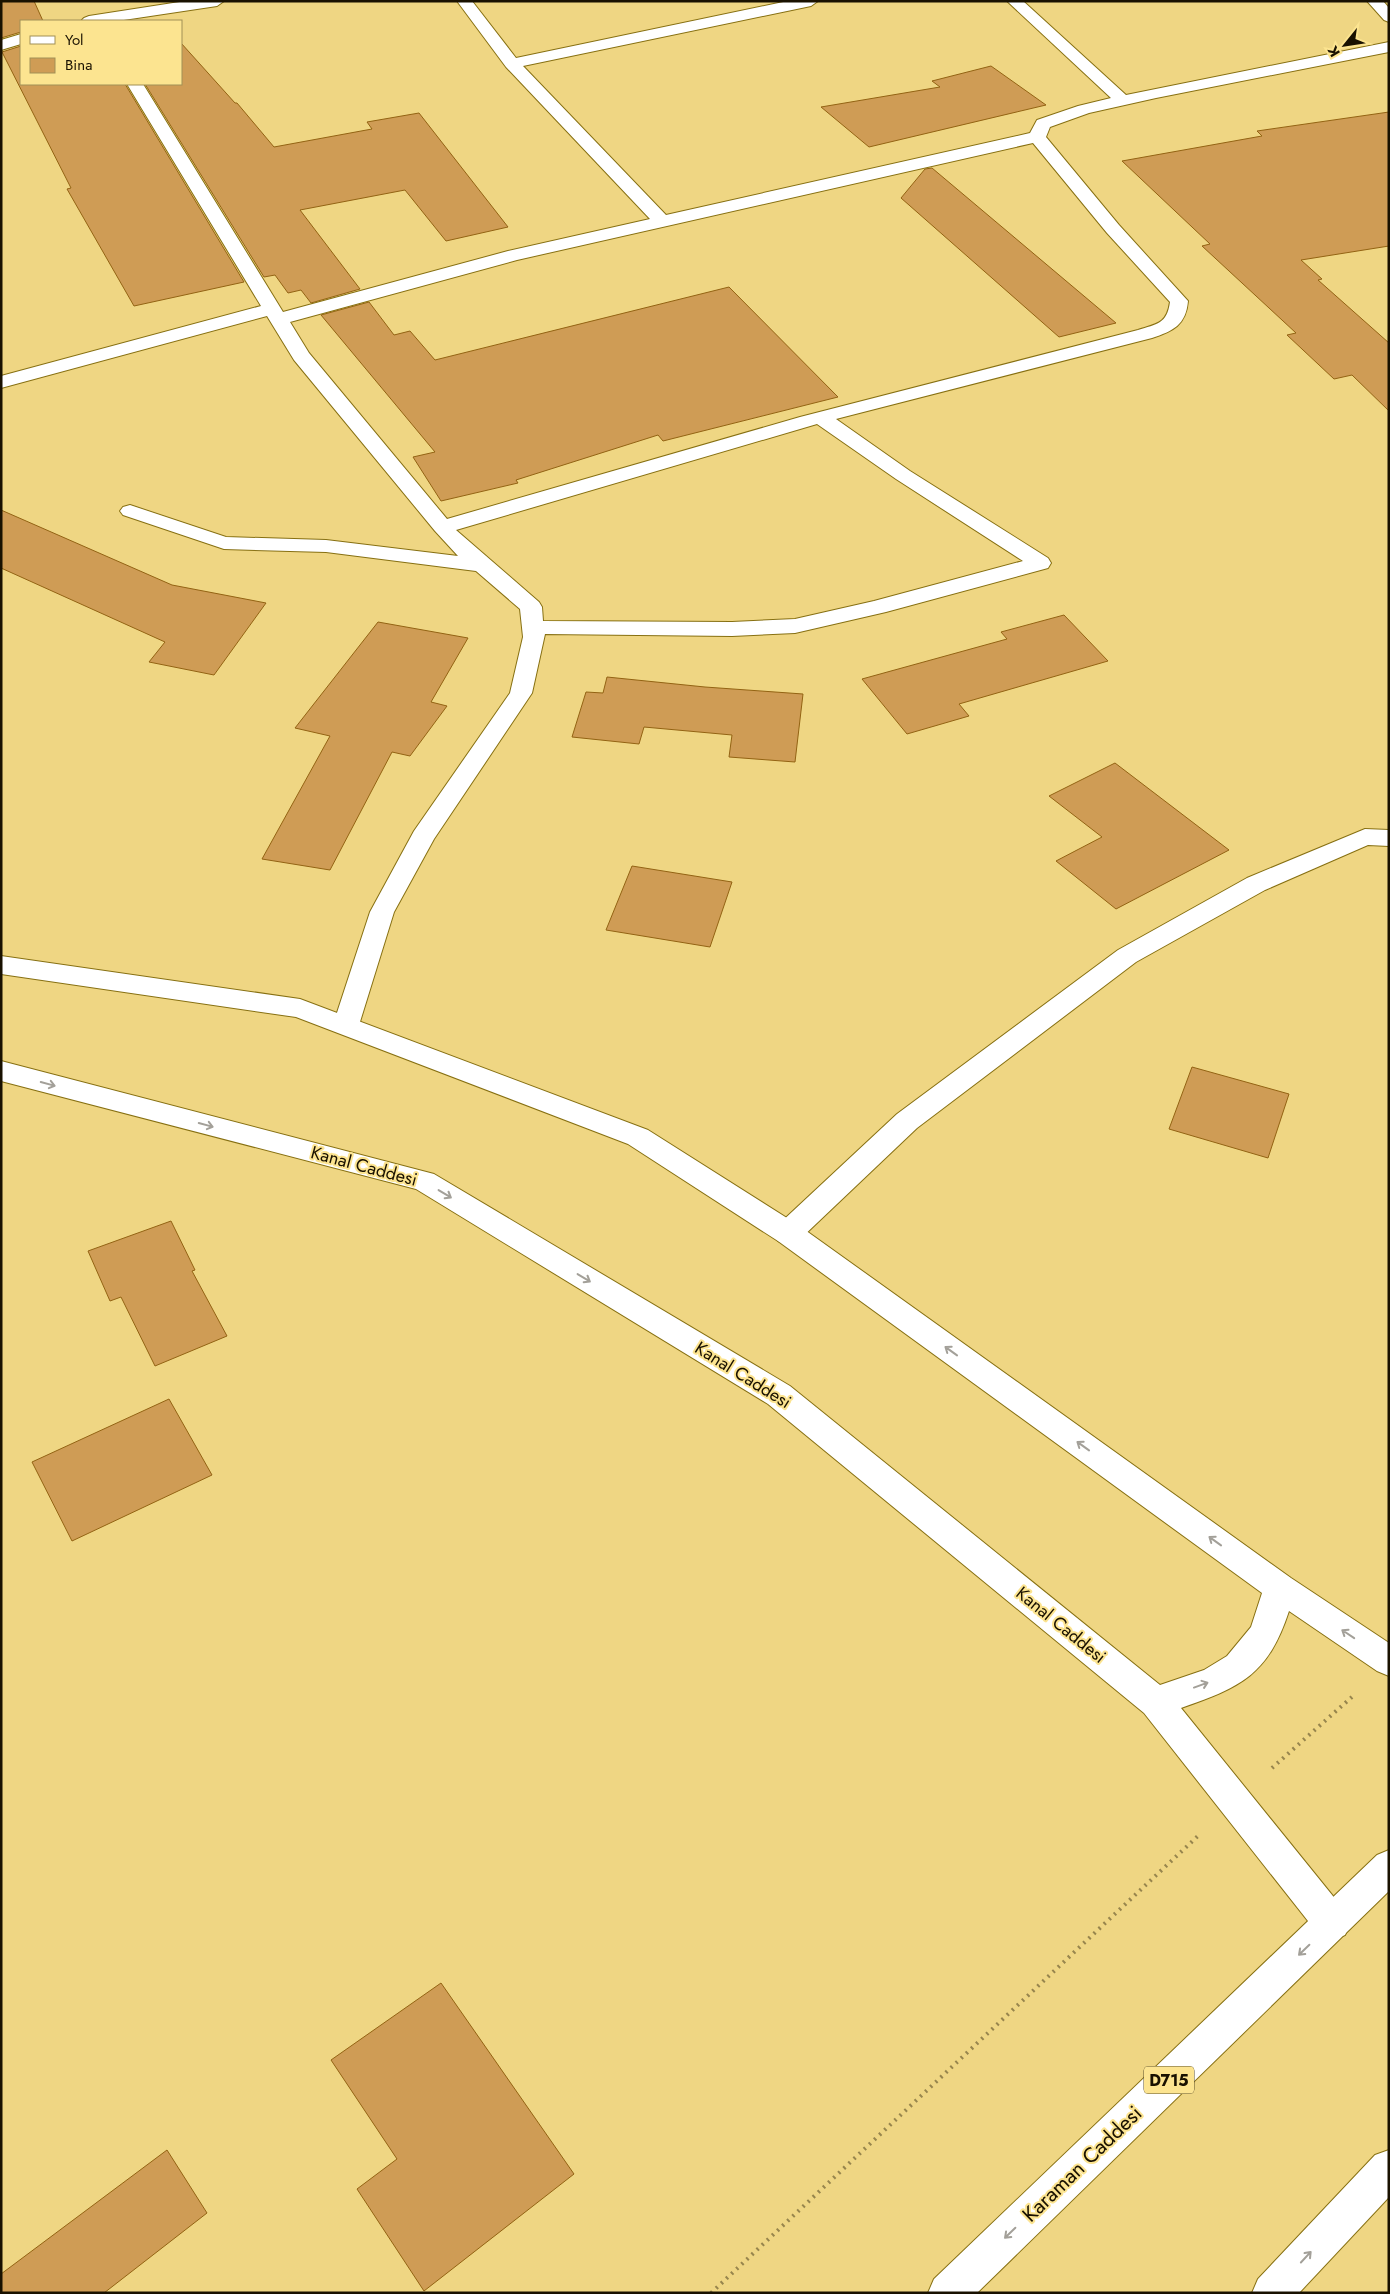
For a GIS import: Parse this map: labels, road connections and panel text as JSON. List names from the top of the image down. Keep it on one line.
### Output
{"streets":{"main road":["Kanal Caddesi","D715","Karaman Caddesi"]},"crossings":[["Kanal Caddesi","Karaman Caddesi"]],"legend":["Yol","Bina"],"north":"bottom left"}
